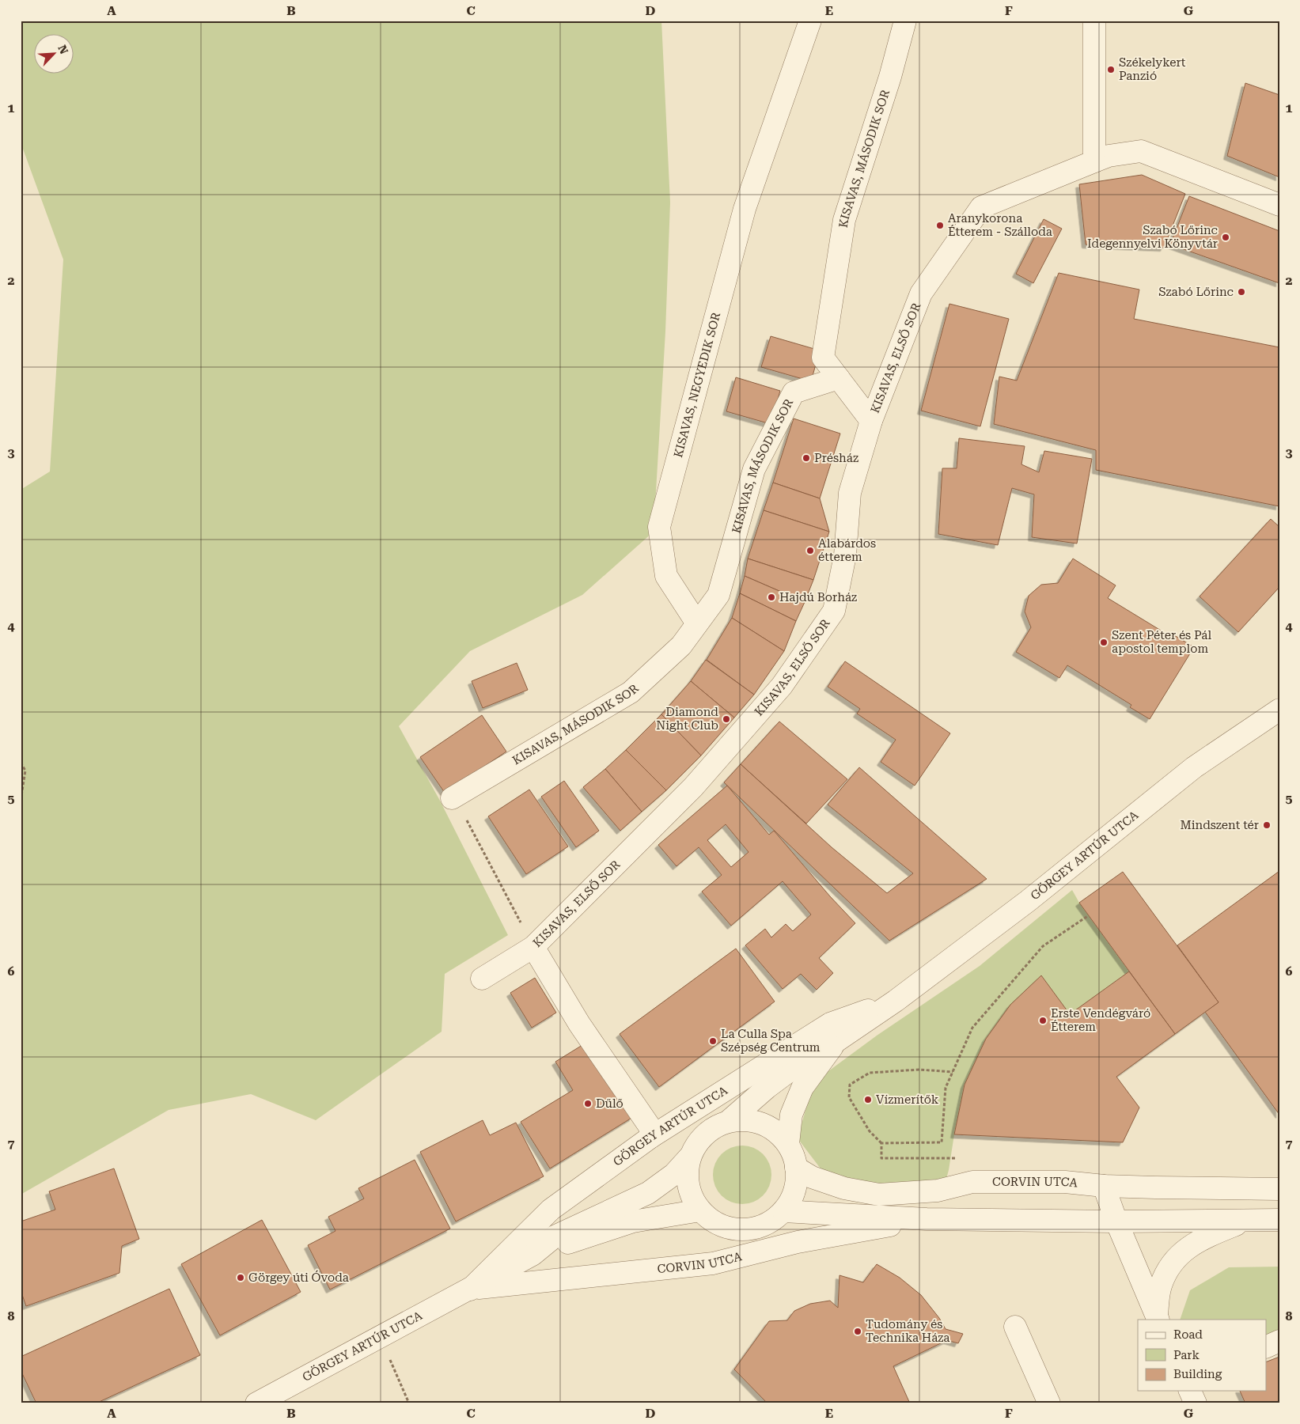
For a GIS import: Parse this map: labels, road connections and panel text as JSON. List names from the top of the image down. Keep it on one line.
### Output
{"streets":{"street":["KISAVAS, MÁSODIK SOR","KISAVAS, ELSŐ SOR","KISAVAS, NEGYEDIK SOR","GÖRGEY ARTÚR UTCA","CORVIN UTCA"]},"crossings":[["KISAVAS, MÁSODIK SOR","KISAVAS, NEGYEDIK SOR"],["KISAVAS, ELSŐ SOR","GÖRGEY ARTÚR UTCA"],["GÖRGEY ARTÚR UTCA","CORVIN UTCA"]],"places":["Székelykert Panzió","Aranykorona Étterem - Szálloda","Szabó Lőrinc Idegennyelvi Könyvtár","Szabó Lőrinc","Présház","Alabárdos étterem","Hajdú Borház","Szent Péter és Pál apostol templom","Diamond Night Club","Mindszent tér","Erste Vendégváró Étterem","La Culla Spa Szépség Centrum","Vízmerítők","Dűlő","Görgey úti Óvoda","Tudomány és Technika Háza"],"legend":["Road","Park","Building"],"north":"top right","grid":{"columns":["A","B","C","D","E","F","G"],"rows":["1","2","3","4","5","6","7","8"]}}
